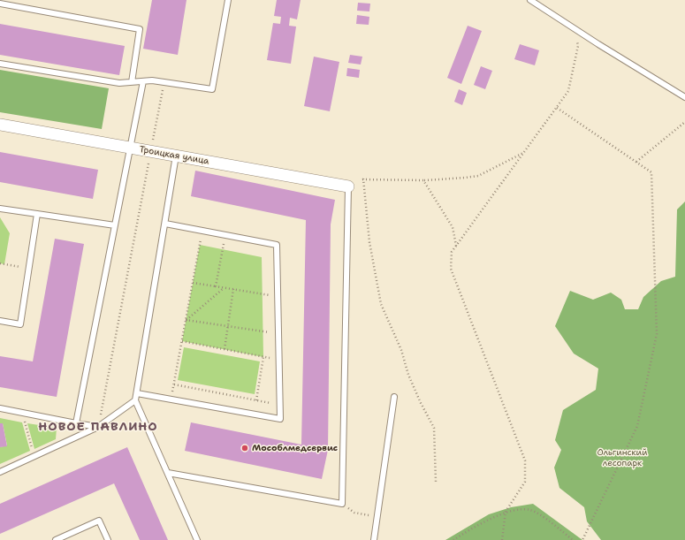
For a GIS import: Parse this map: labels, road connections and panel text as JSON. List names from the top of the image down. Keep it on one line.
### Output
{"streets":{"street":["Троицкая улица"]},"districts":["НОВОЕ ПАВЛИНО"],"parks":["Ольгинский лесопарк"],"places":["Мособлмедсервис"]}
